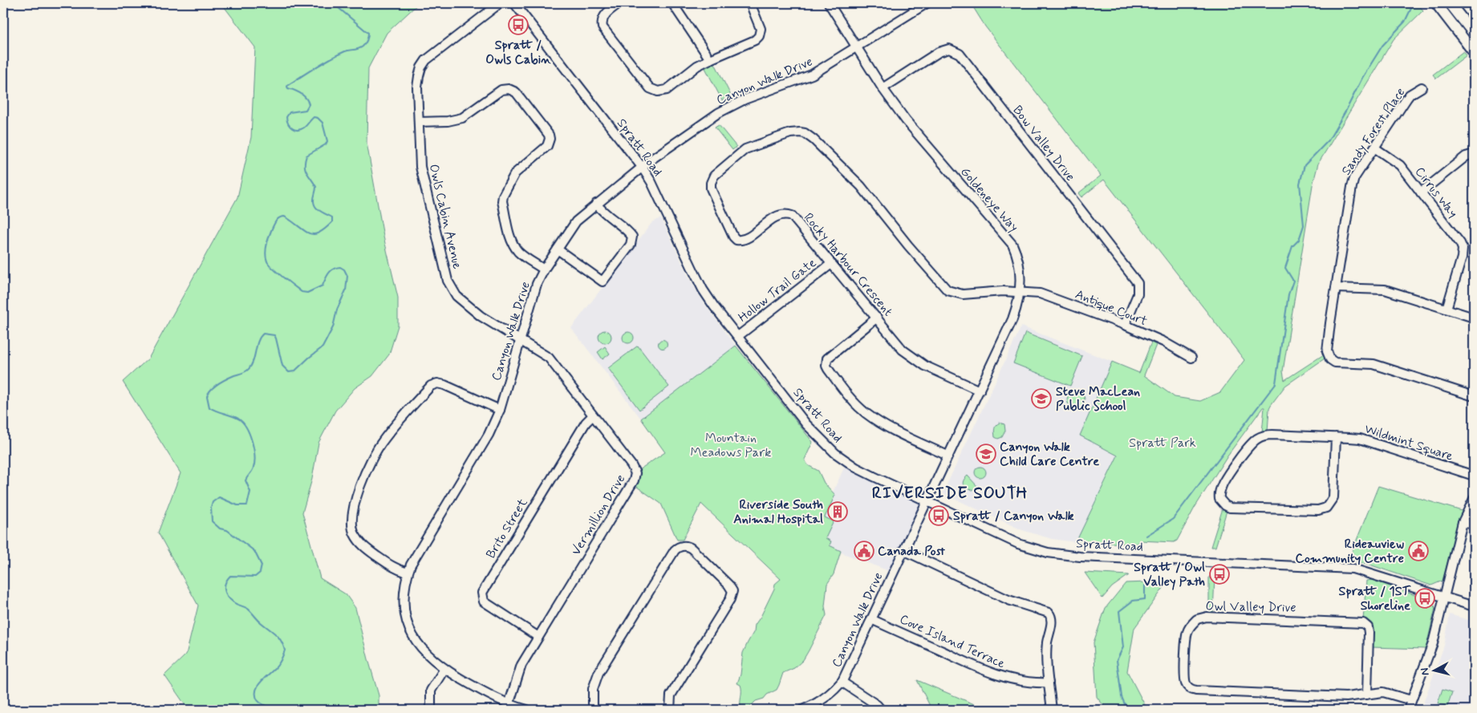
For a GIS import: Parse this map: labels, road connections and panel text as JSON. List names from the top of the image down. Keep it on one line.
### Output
{"streets":{"street":["Canyon Walk Drive","Sandy Forest Place","Bow Valley Drive","Spratt Road","Cirrus Way","Goldeneye Way","Owls Cabin Avenue","Rocky Harbour Crescent","Hollow Trail Gate","Antique Court","Wildmint Square","Vermillion Drive","Brito Street","Owl Valley Drive","Cove Island Terrace"]},"crossings":[["Canyon Walk Drive","Spratt Road"],["Canyon Walk Drive","Goldeneye Way"],["Canyon Walk Drive","Owls Cabin Avenue"],["Canyon Walk Drive","Vermillion Drive"],["Canyon Walk Drive","Cove Island Terrace"],["Sandy Forest Place","Cirrus Way"],["Bow Valley Drive","Goldeneye Way"],["Bow Valley Drive","Antique Court"],["Spratt Road","Goldeneye Way"],["Spratt Road","Hollow Trail Gate"],["Goldeneye Way","Rocky Harbour Crescent"],["Goldeneye Way","Antique Court"],["Owls Cabin Avenue","Vermillion Drive"],["Rocky Harbour Crescent","Hollow Trail Gate"],["Rocky Harbour Crescent","Antique Court"],["Vermillion Drive","Brito Street"]],"districts":["RIVERSIDE SOUTH"],"parks":["Mountain Meadows Park","Spratt Park"],"places":{"bus stop":["Spratt / Owls Cabin","Spratt / Canyon Walk","Spratt / Owl Valley Path","Spratt / 1ST Shoreline"],"school or university":["Steve MacLean Public School","Canyon Walk Child Care Centre"],"building":["Riverside South Animal Hospital"],"public building":["Canada Post","Rideauview Community Centre"]},"north":"left"}
